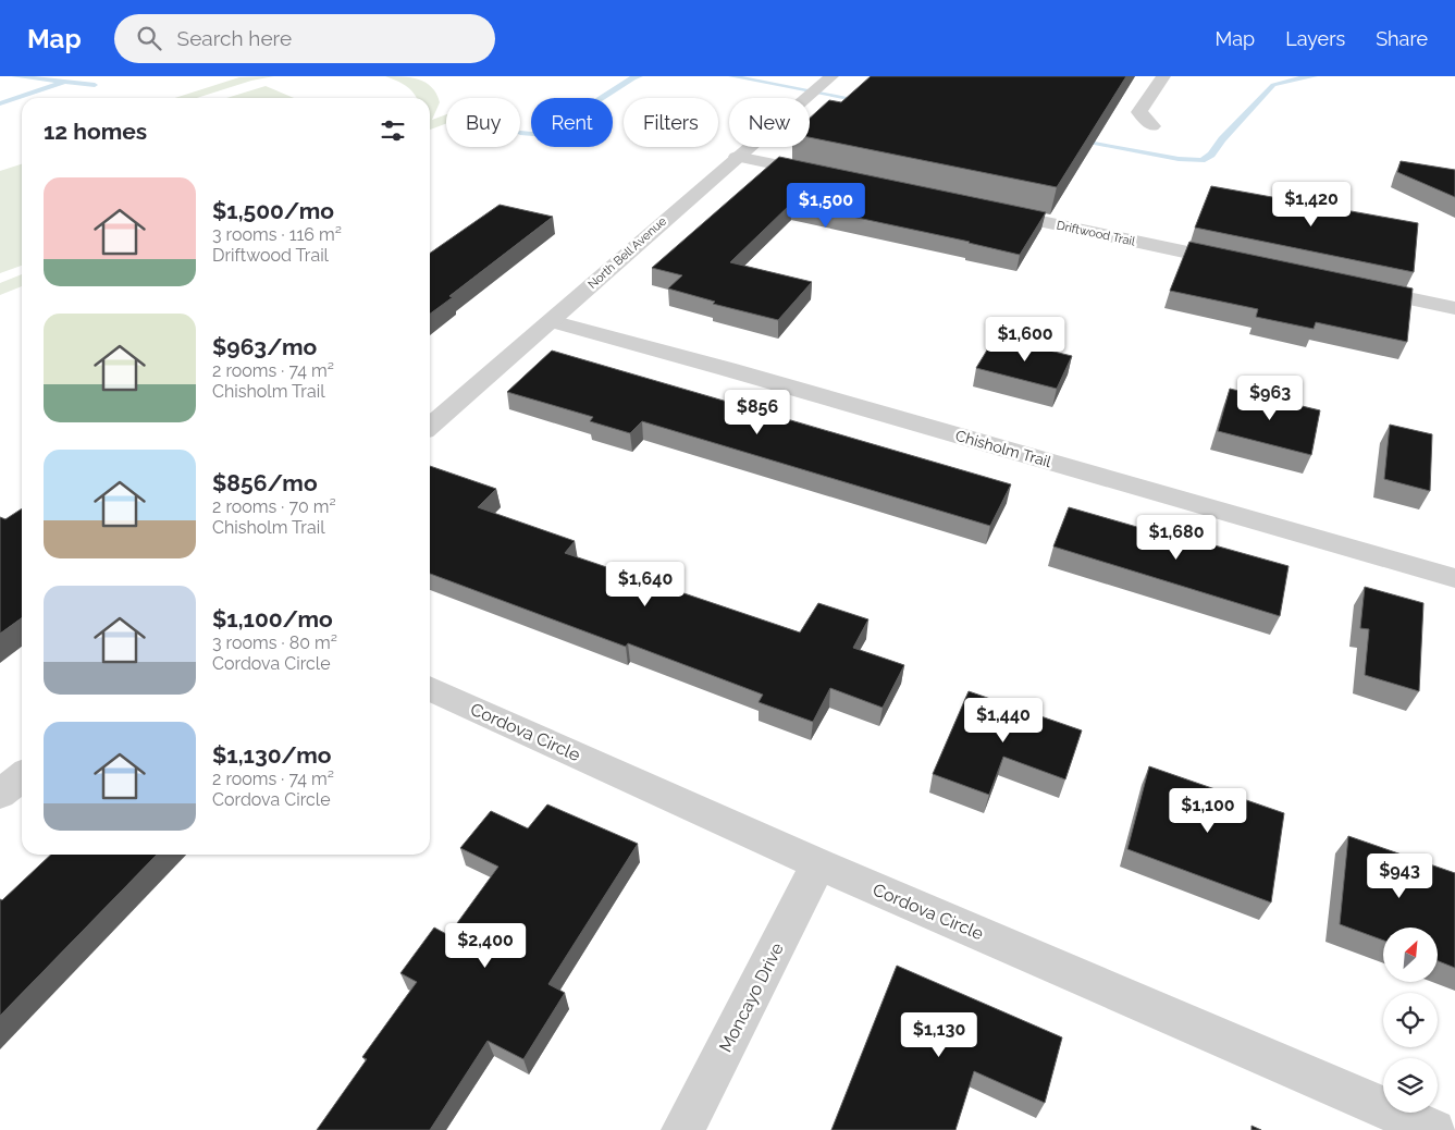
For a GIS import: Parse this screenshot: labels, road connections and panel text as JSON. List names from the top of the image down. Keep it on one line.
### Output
{"streets":{"street":["Driftwood Trail","North Bell Avenue","Chisholm Trail","Cordova Circle","Moncayo Drive"]},"crossings":[["North Bell Avenue","Chisholm Trail"],["Cordova Circle","Moncayo Drive"]],"north":"top right","page":{"header":"Map","search":"Search here","nav":["Map","Layers","Share"],"chip":["Buy","Rent","Filters","New"],"heading":"12 homes","list":[{"name":"$1,500/mo","note":"3 rooms · 116 m² · Driftwood Trail"},{"name":"$963/mo","note":"2 rooms · 74 m² · Chisholm Trail"},{"name":"$856/mo","note":"2 rooms · 70 m² · Chisholm Trail"},{"name":"$1,100/mo","note":"3 rooms · 80 m² · Cordova Circle"},{"name":"$1,130/mo","note":"2 rooms · 74 m² · Cordova Circle"}],"price":["$1,420","$1,500","$1,600","$963","$856","$1,680","$1,640","$1,440","$1,100","$943","$2,400","$1,130"]}}
